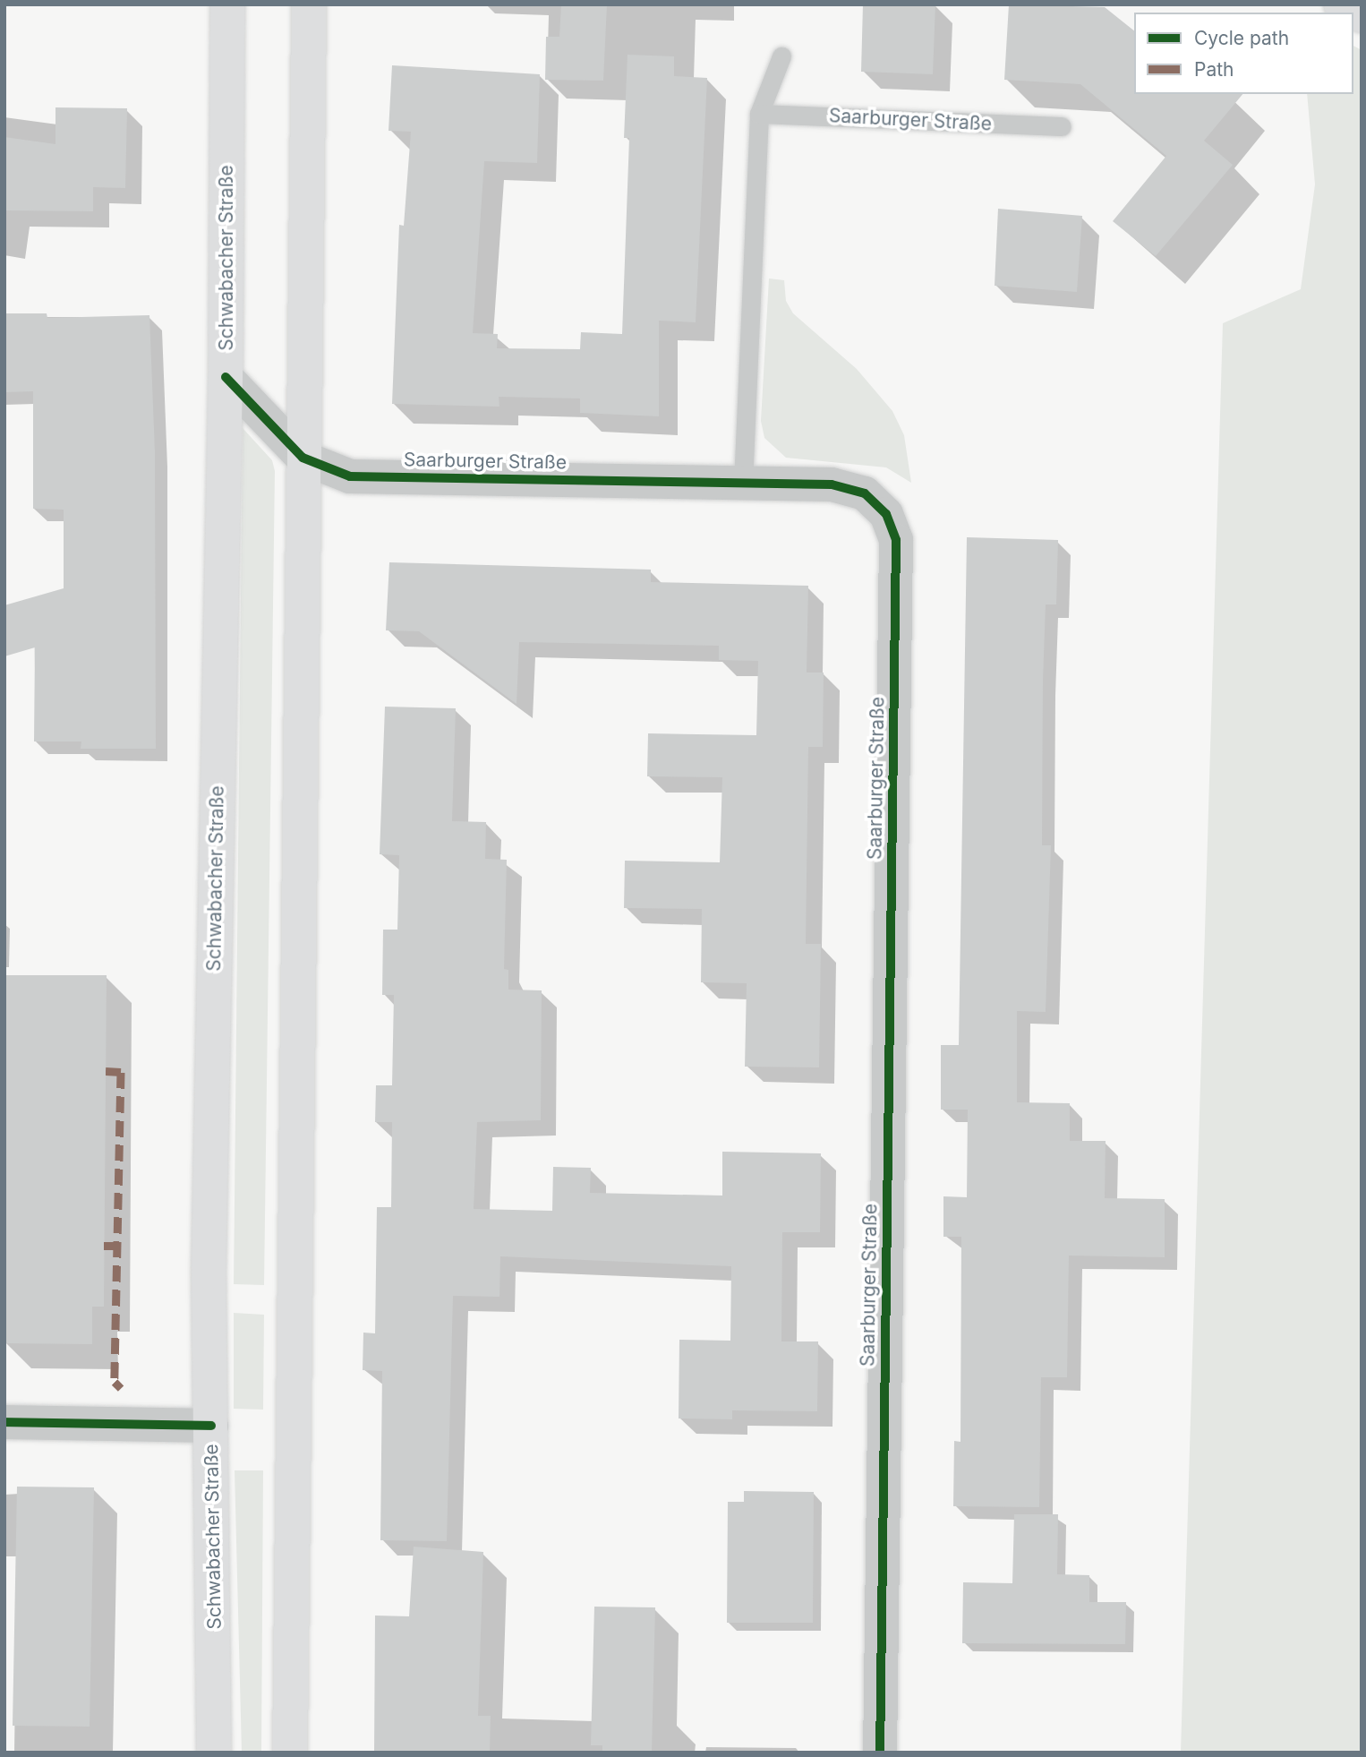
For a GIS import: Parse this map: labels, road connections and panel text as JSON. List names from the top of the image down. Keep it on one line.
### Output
{"streets":{"main road":["Schwabacher Straße"],"street":["Saarburger Straße"]},"crossings":[["Saarburger Straße","Schwabacher Straße"]],"legend":["Cycle path","Path"]}
